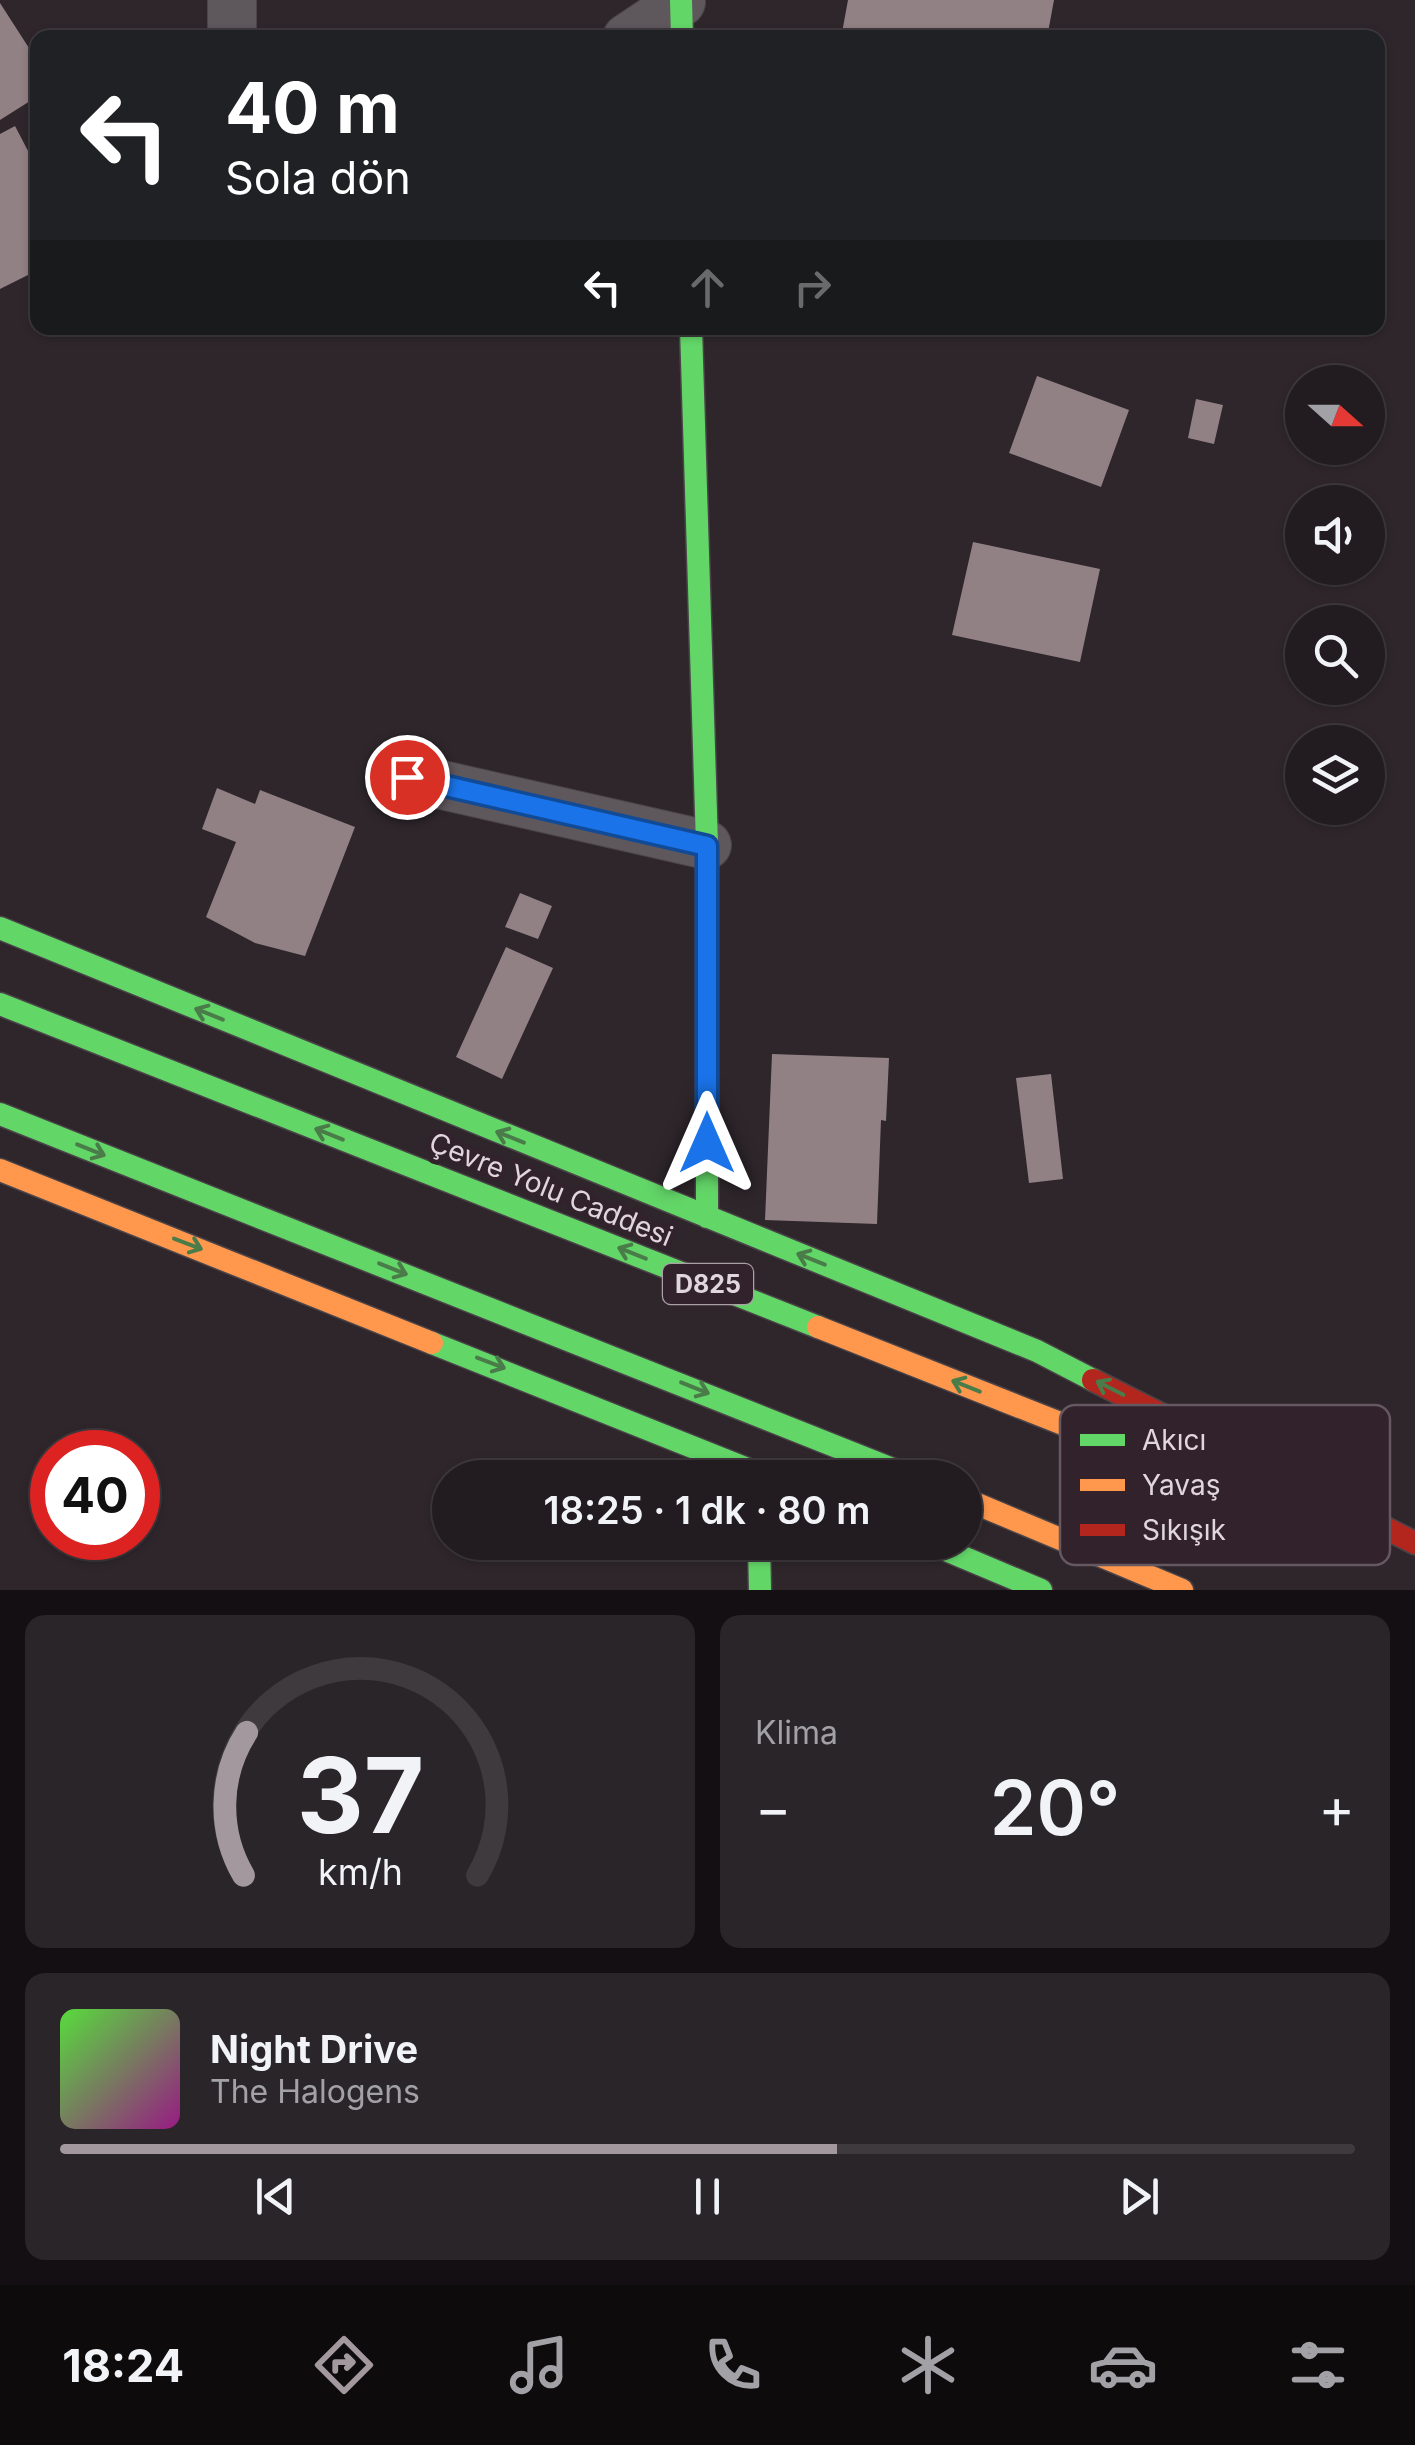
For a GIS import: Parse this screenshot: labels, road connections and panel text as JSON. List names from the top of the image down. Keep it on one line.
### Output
{"streets":{"main road":["Çevre Yolu Caddesi","D825"]},"legend":["Akıcı","Yavaş","Sıkışık"],"north":"right","page":{"turn":["40 m","Sola dön"],"limit":"40","trip":"18:25 · 1 dk · 80 m","tile":"Klima","heat":["−","20°","+"],"song":["Night Drive","The Halogens"],"tabs":"18:24","gauge":["37","km/h"]}}
